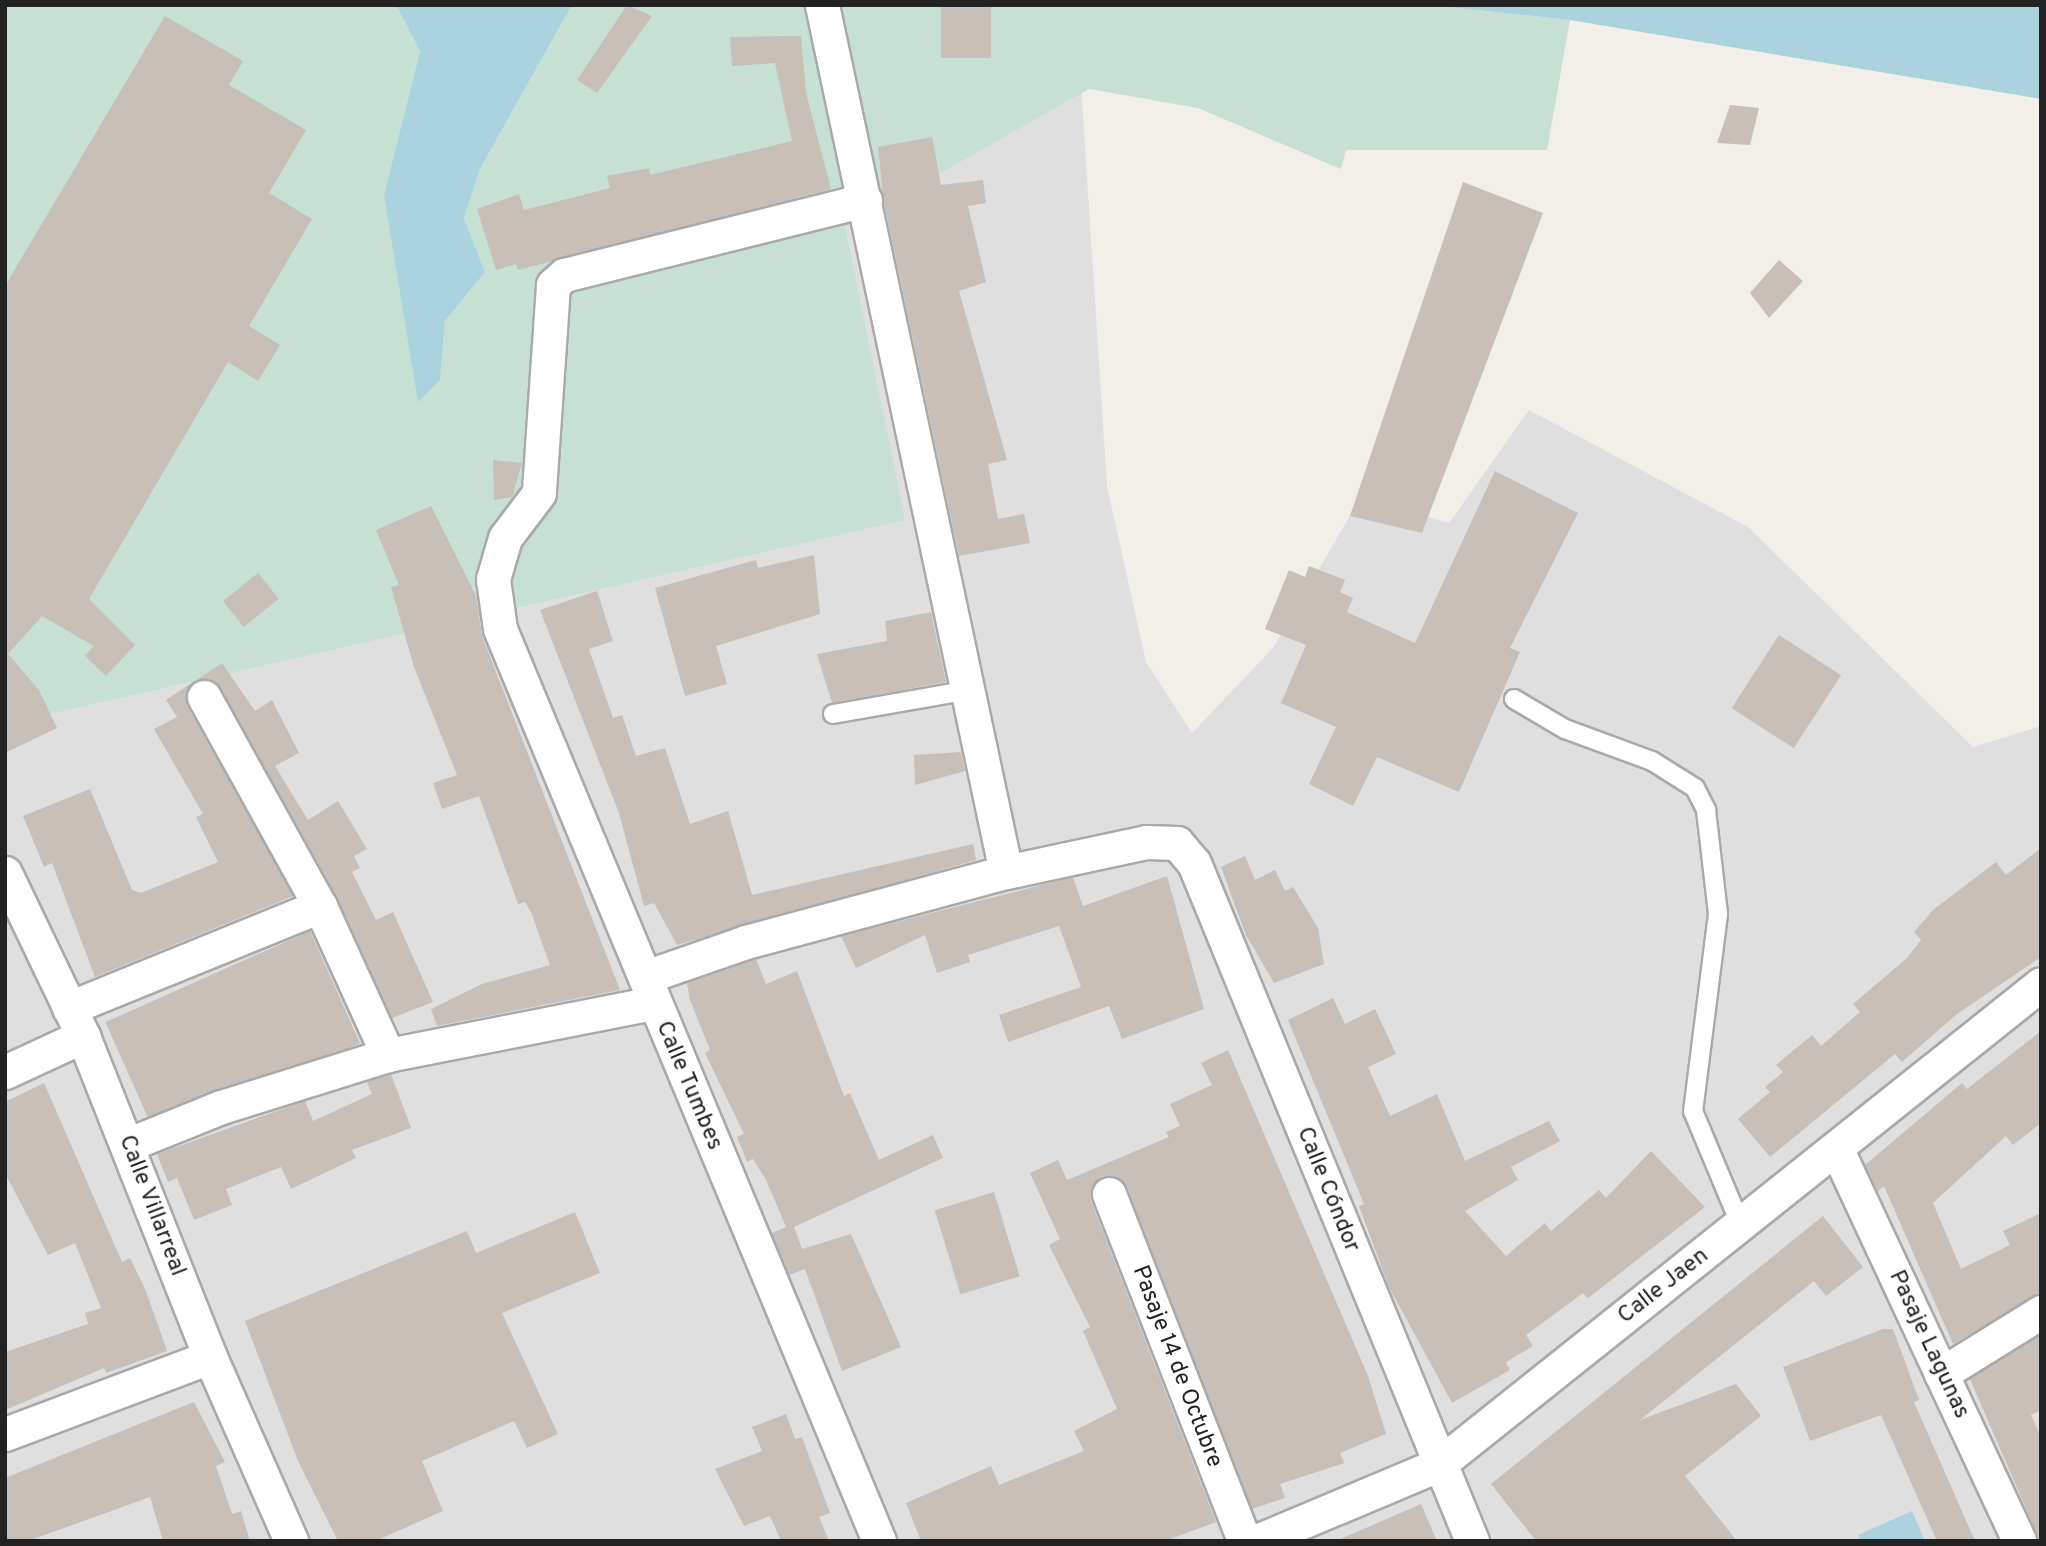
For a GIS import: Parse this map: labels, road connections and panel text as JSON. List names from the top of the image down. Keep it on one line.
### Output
{"streets":{"street":["Calle Tumbes","Calle Cóndor","Calle Villarreal","Calle Jaen","Pasaje Lagunas","Pasaje 14 de Octubre"]},"crossings":[["Calle Cóndor","Calle Jaen"],["Calle Jaen","Pasaje Lagunas"]]}
